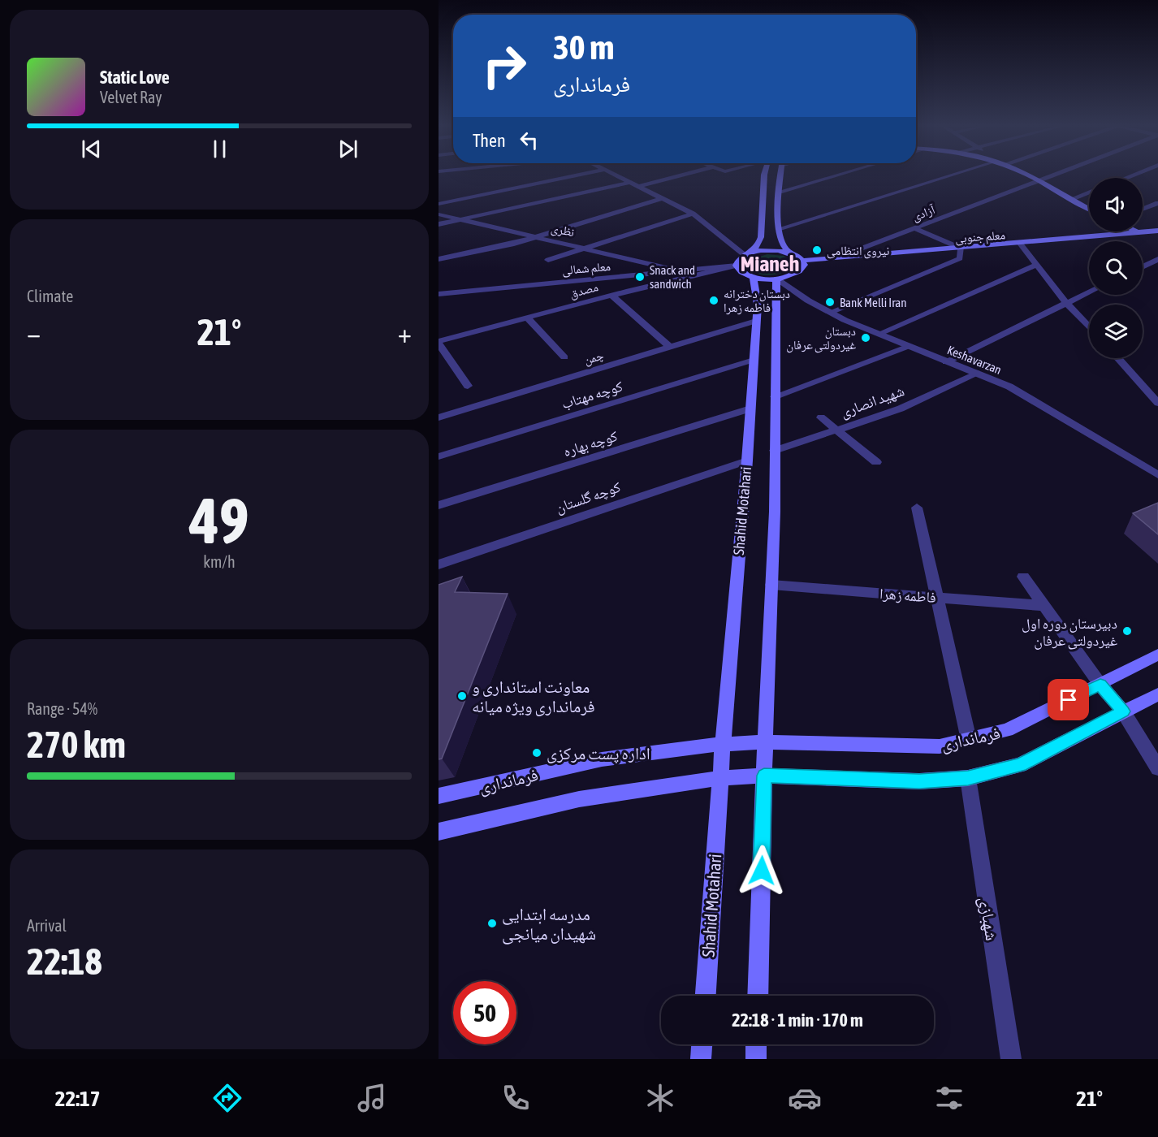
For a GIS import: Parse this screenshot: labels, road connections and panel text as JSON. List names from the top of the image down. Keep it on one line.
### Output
{"streets":{"main road":["معلم جنوبی","Shahid Motahari","فرمانداری"],"street":["آزادی","نظری","معلم شمالی","مصدق","چمن","Keshavarzan","کوچه مهتاب","شهید انصاری","کوچه بهاره","کوچه گلستان","فاطمه زهرا","شهبازی"]},"crossings":[["آزادی","معلم جنوبی"],["نظری","معلم شمالی"],["معلم شمالی","مصدق"],["چمن","Shahid Motahari"],["Keshavarzan","شهید انصاری"],["Keshavarzan","Shahid Motahari"],["کوچه مهتاب","Shahid Motahari"],["شهید انصاری","Shahid Motahari"],["کوچه بهاره","Shahid Motahari"],["کوچه گلستان","Shahid Motahari"],["Shahid Motahari","فاطمه زهرا"],["Shahid Motahari","فرمانداری"]],"districts":["Mianeh"],"places":["نیروی انتظامی","Snack and sandwich","دبستان دخترانه فاطمه زهرا","Bank Melli Iran","دبستان غیردولتی عرفان","دبیرستان دوره اول غیردولتی عرفان","معاونت استانداری و فرمانداری ویژه میانه","اداره پست مرکزی","مدرسه ابتدایی شهیدان میانجی"],"page":{"turn":["30 m","فرمانداری"],"song":["Static Love","Velvet Ray"],"then":"Then","tile":["Climate",["49","km/h"],["Range · 54%","270 km"],["Arrival","22:18"]],"heat":["−","21°","+"],"limit":"50","trip":"22:18 · 1 min · 170 m","tabs":["22:17","21°"]}}
